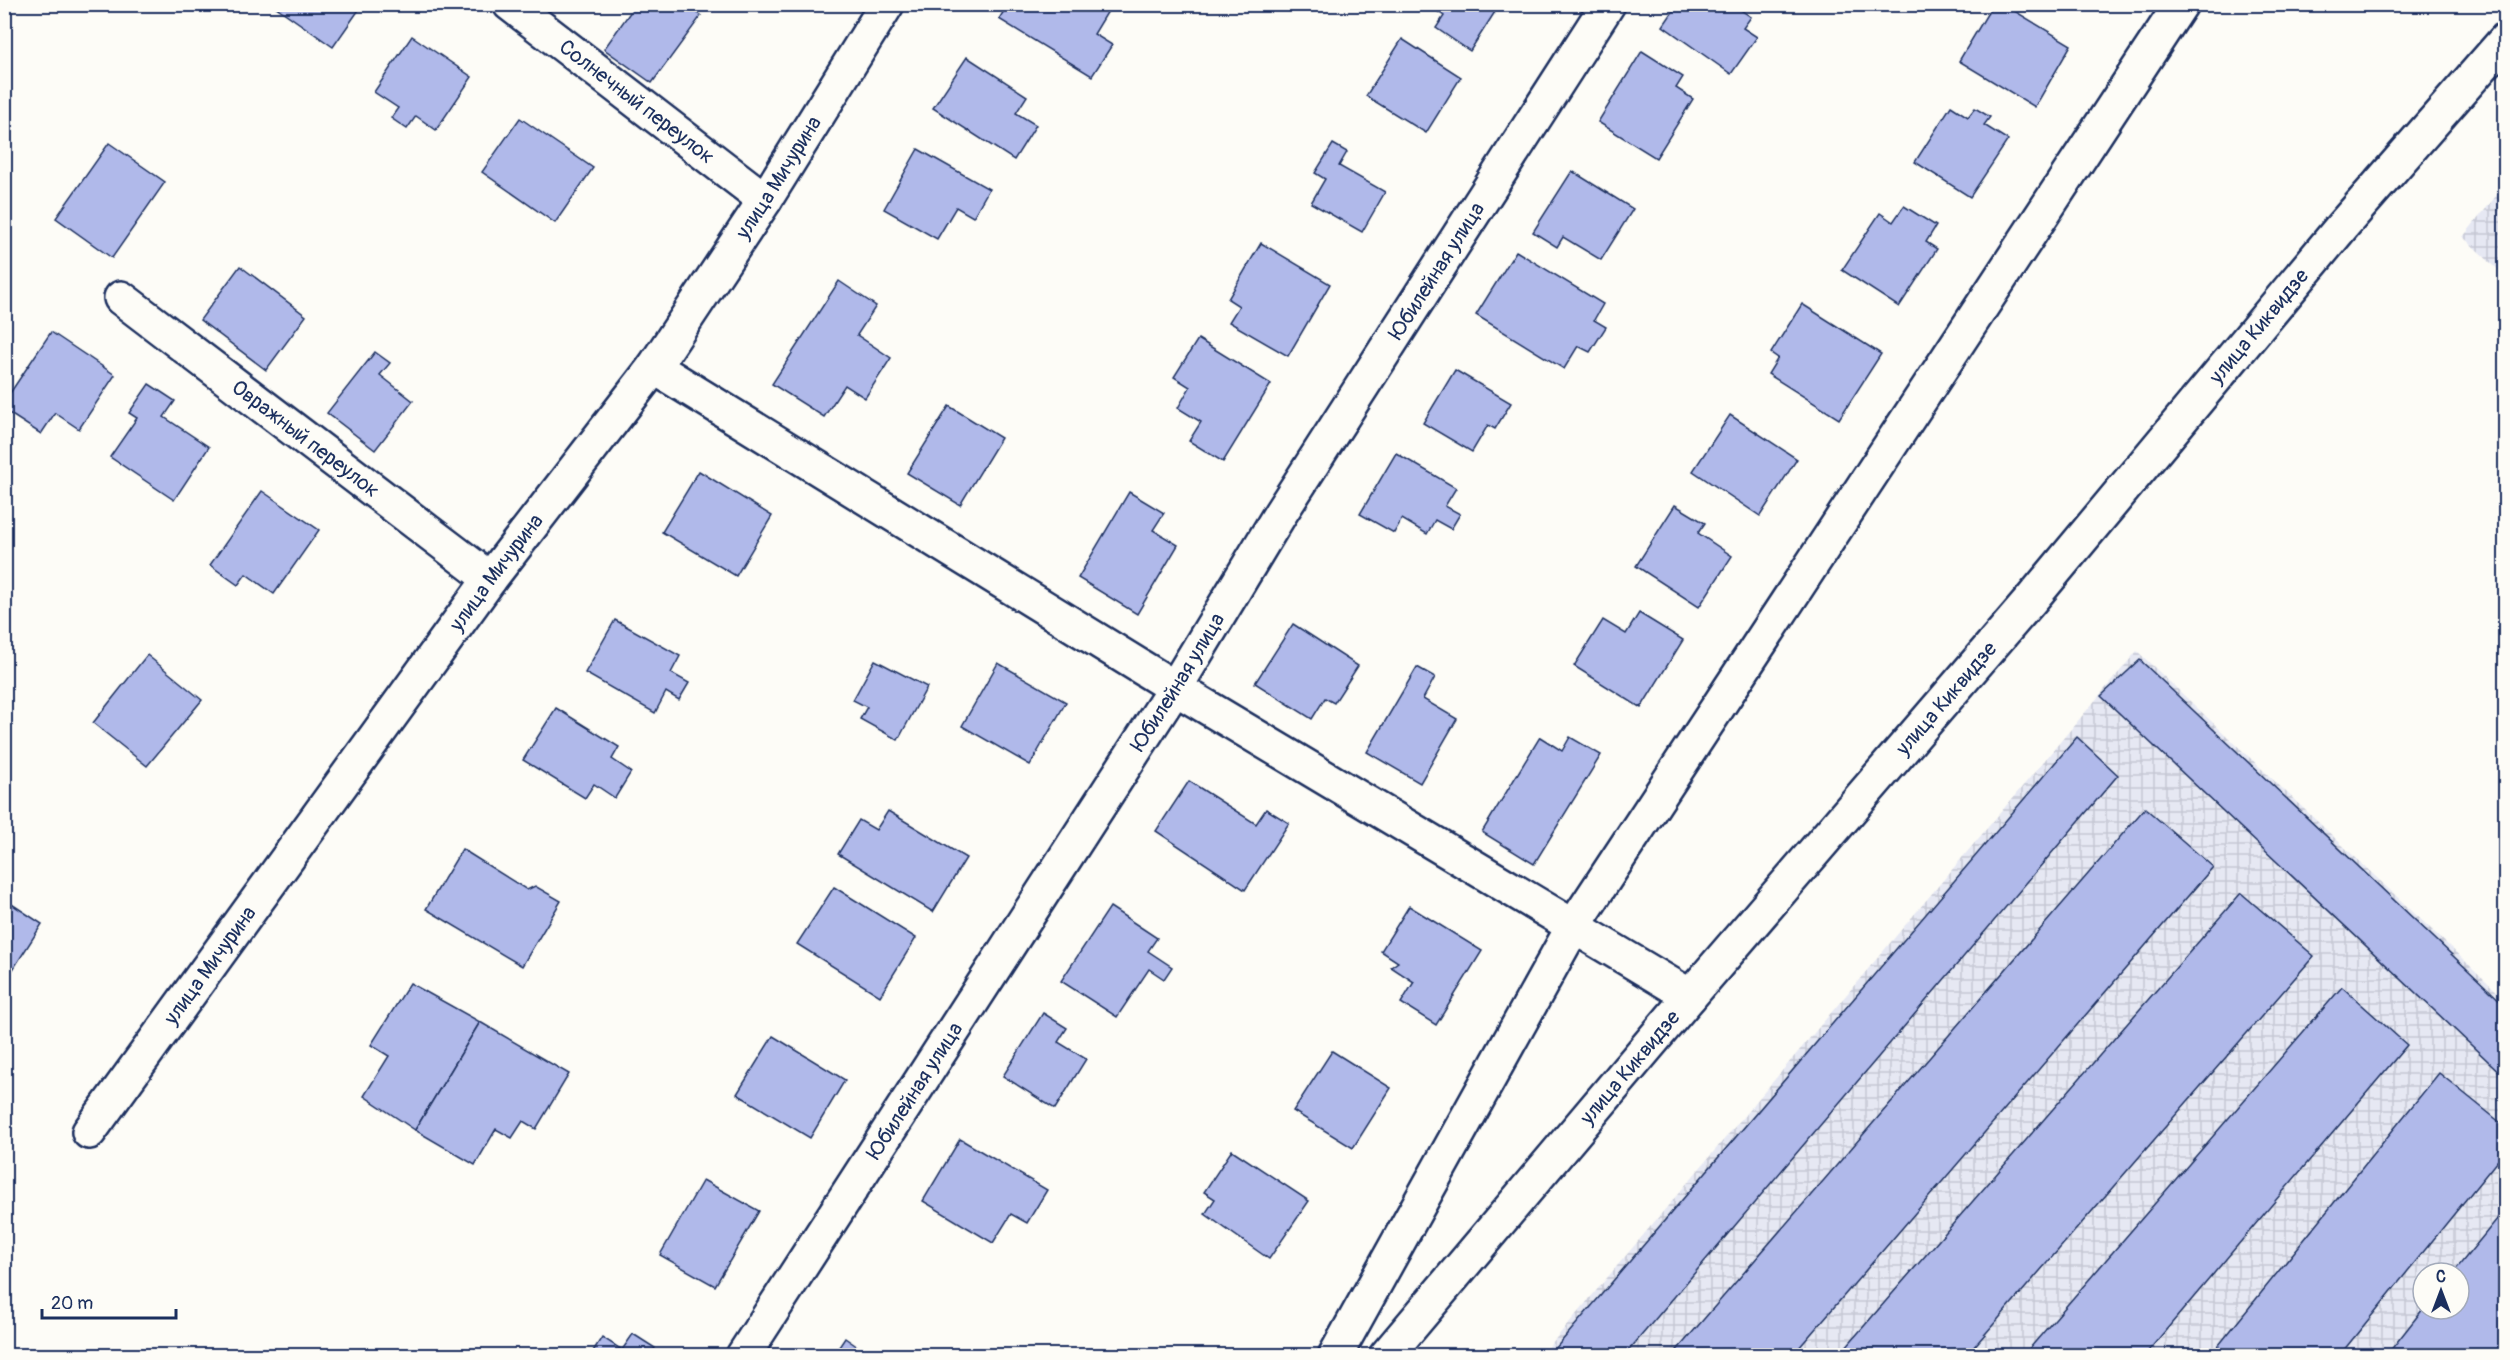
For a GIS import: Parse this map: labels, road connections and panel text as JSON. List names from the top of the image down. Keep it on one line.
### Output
{"streets":{"street":["Солнечный переулок","улица Мичурина","Юбилейная улица","улица Киквидзе","Овражный переулок"]},"crossings":[["Солнечный переулок","улица Мичурина"],["улица Мичурина","Овражный переулок"]],"scale_bar":"20 m","north":"top"}
